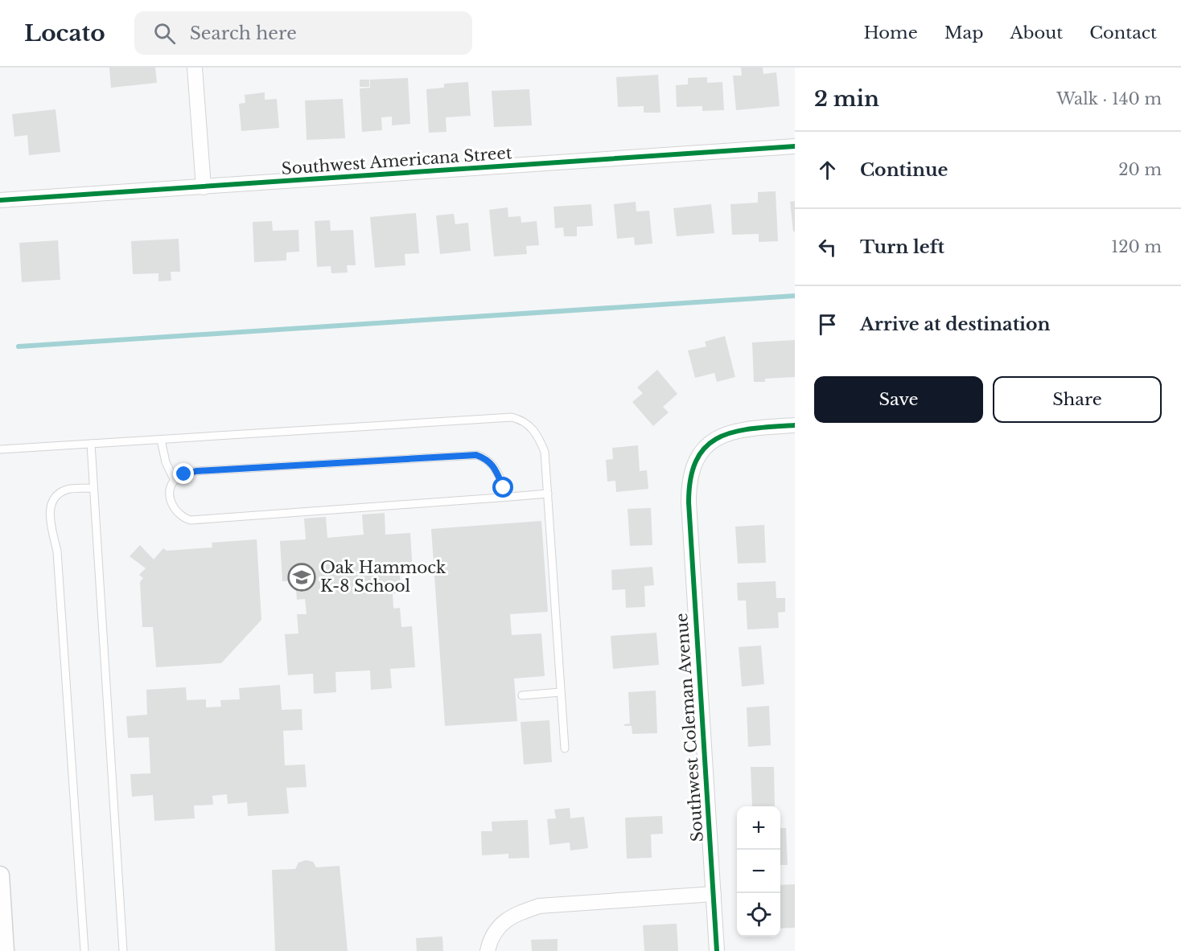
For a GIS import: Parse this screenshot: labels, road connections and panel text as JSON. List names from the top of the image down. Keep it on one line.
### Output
{"streets":{"street":["Southwest Americana Street","Southwest Coleman Avenue"]},"places":{"school or university":["Oak Hammock K-8 School"]},"page":{"header":"Locato","search":"Search here","nav":["Home","Map","About","Contact"],"heading":["2 min","Walk · 140 m"],"list":[["Continue","20 m"],["Turn left","120 m"],"Arrive at destination"],"buttons":["Save","Share"],"map_buttons":["+","−"]}}
